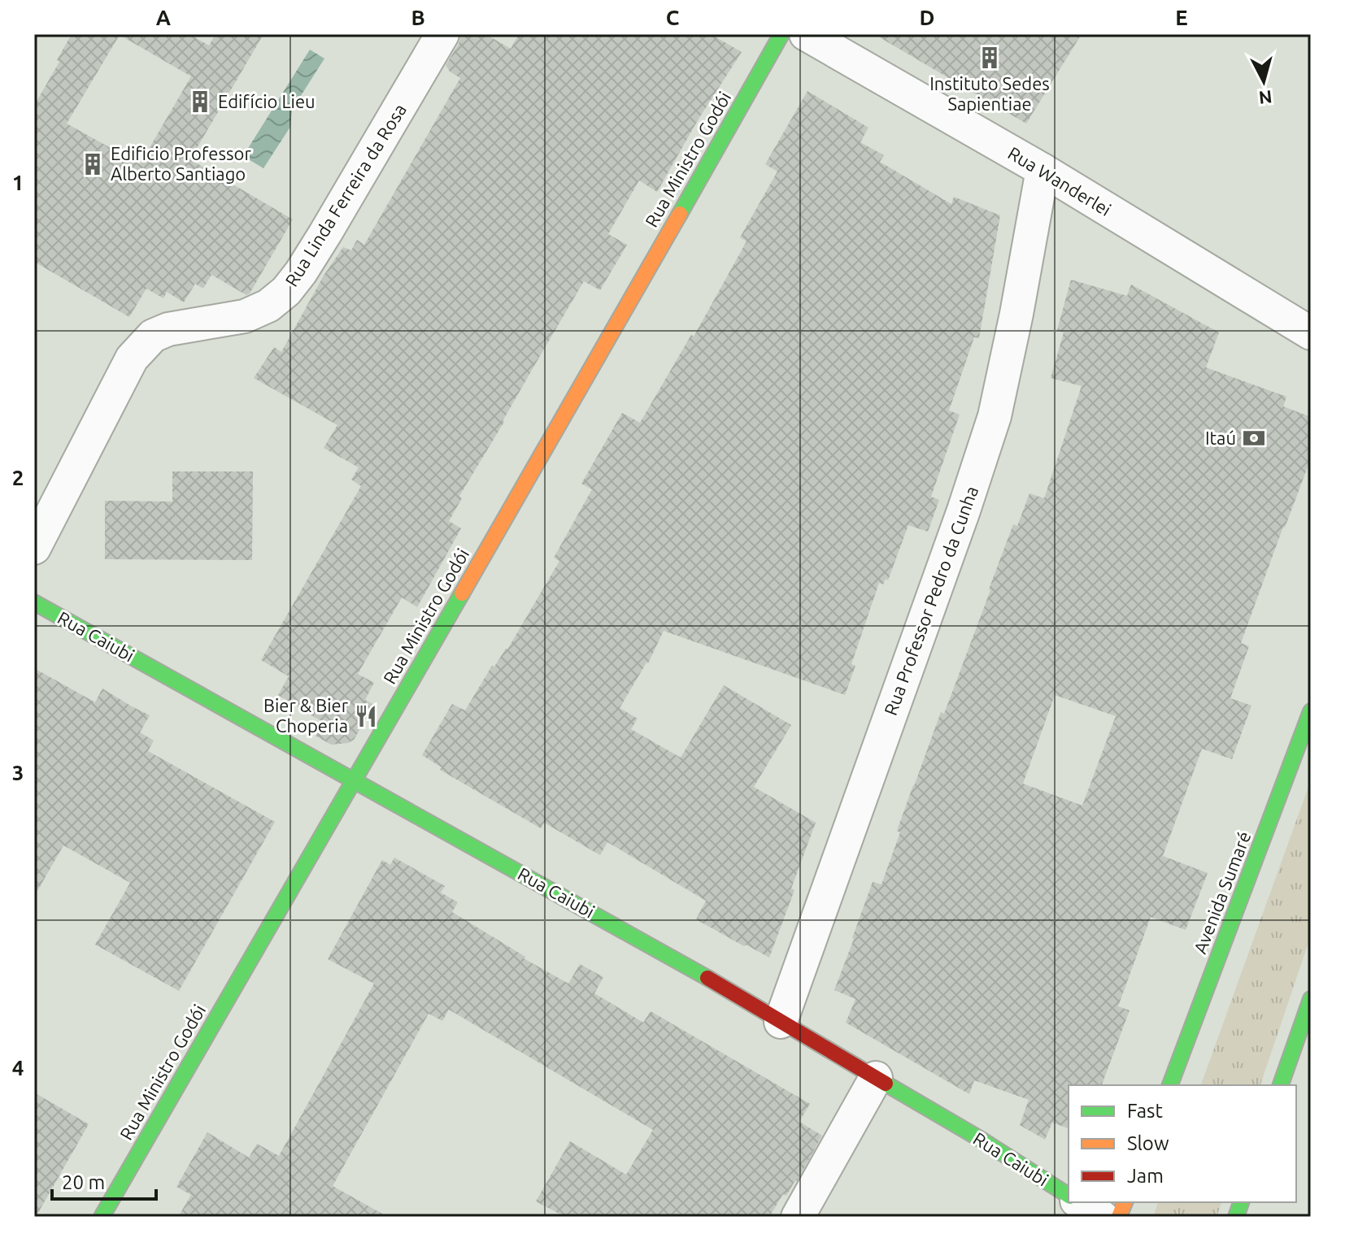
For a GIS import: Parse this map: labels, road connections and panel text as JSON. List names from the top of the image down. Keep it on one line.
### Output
{"streets":{"street":["Rua Ministro Godói","Rua Wanderlei","Rua Linda Ferreira da Rosa","Rua Professor Pedro da Cunha","Rua Caiubi","Avenida Sumaré"]},"crossings":[["Rua Ministro Godói","Rua Caiubi"],["Rua Wanderlei","Rua Professor Pedro da Cunha"],["Rua Professor Pedro da Cunha","Rua Caiubi"]],"places":{"building":["Instituto Sedes Sapientiae","Edifício Lieu","Edificio Professor Alberto Santiago"],"bank":["Itaú"],"restaurant":["Bier & Bier Choperia"]},"legend":["Fast","Slow","Jam"],"scale_bar":"20 m","north":"bottom","grid":{"columns":["A","B","C","D","E"],"rows":["1","2","3","4"]}}
